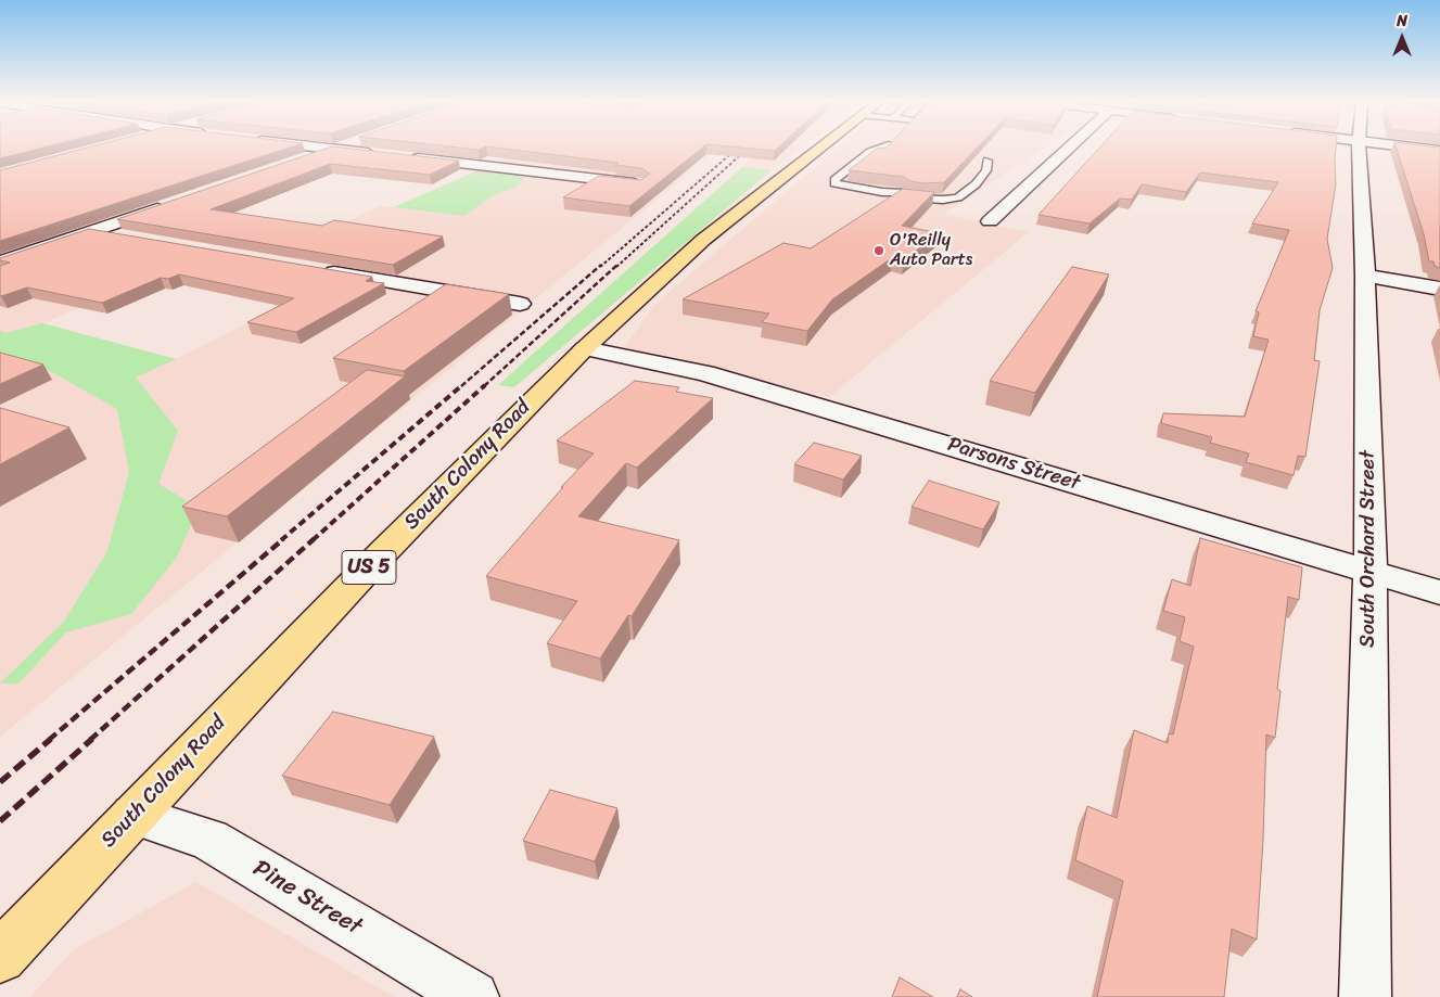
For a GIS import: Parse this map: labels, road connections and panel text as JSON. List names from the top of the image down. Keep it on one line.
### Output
{"streets":{"main road":["South Colony Road","US 5"],"street":["Parsons Street","South Orchard Street","Pine Street"]},"crossings":[["Parsons Street","South Colony Road"],["Parsons Street","South Orchard Street"],["South Colony Road","Pine Street"]],"places":["O'Reilly Auto Parts"],"north":"top"}
